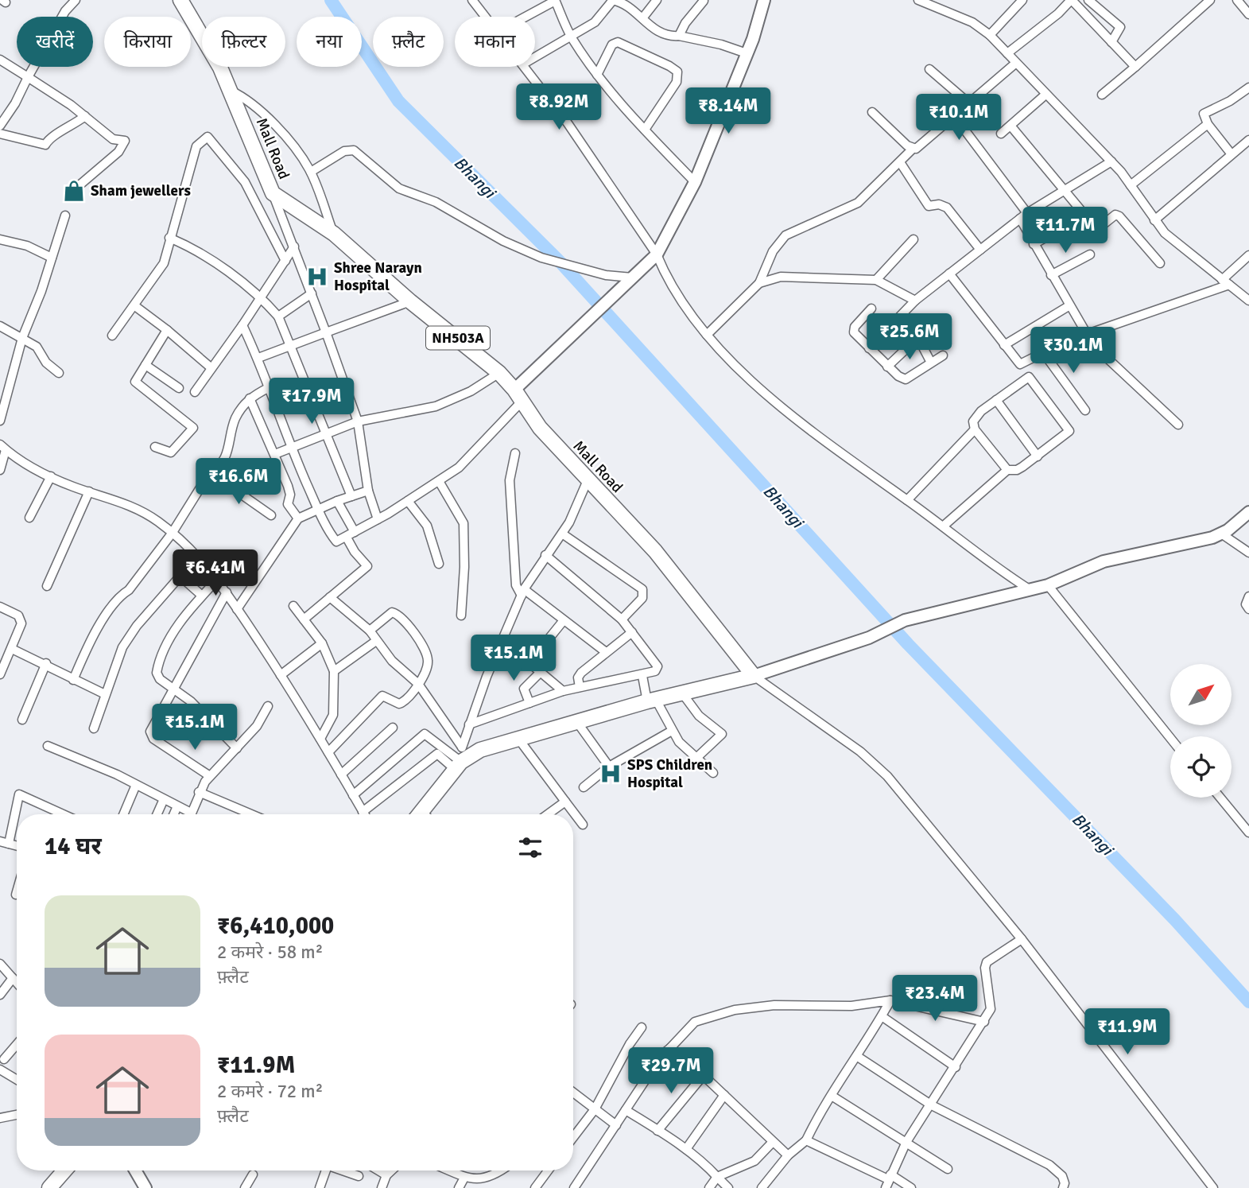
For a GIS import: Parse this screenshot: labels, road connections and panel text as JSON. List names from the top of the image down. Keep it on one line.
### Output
{"streets":{"highway":["Mall Road","NH503A"]},"water":["Bhangi"],"places":{"shop":["Sham jewellers"],"hospital":["Shree Narayn Hospital","SPS Children Hospital"]},"north":"top right","page":{"chip":["खरीदें","किराया","फ़िल्टर","नया","फ़्लैट","मकान"],"price":["₹8.92M","₹8.14M","₹10.1M","₹11.7M","₹25.6M","₹30.1M","₹17.9M","₹16.6M","₹6.41M","₹15.1M","₹15.1M","₹23.4M","₹11.9M","₹29.7M"],"heading":"14 घर","list":[{"name":"₹6,410,000","note":"2 कमरे · 58 m² · फ़्लैट"},{"name":"₹11.9M","note":"2 कमरे · 72 m² · फ़्लैट"}]}}
